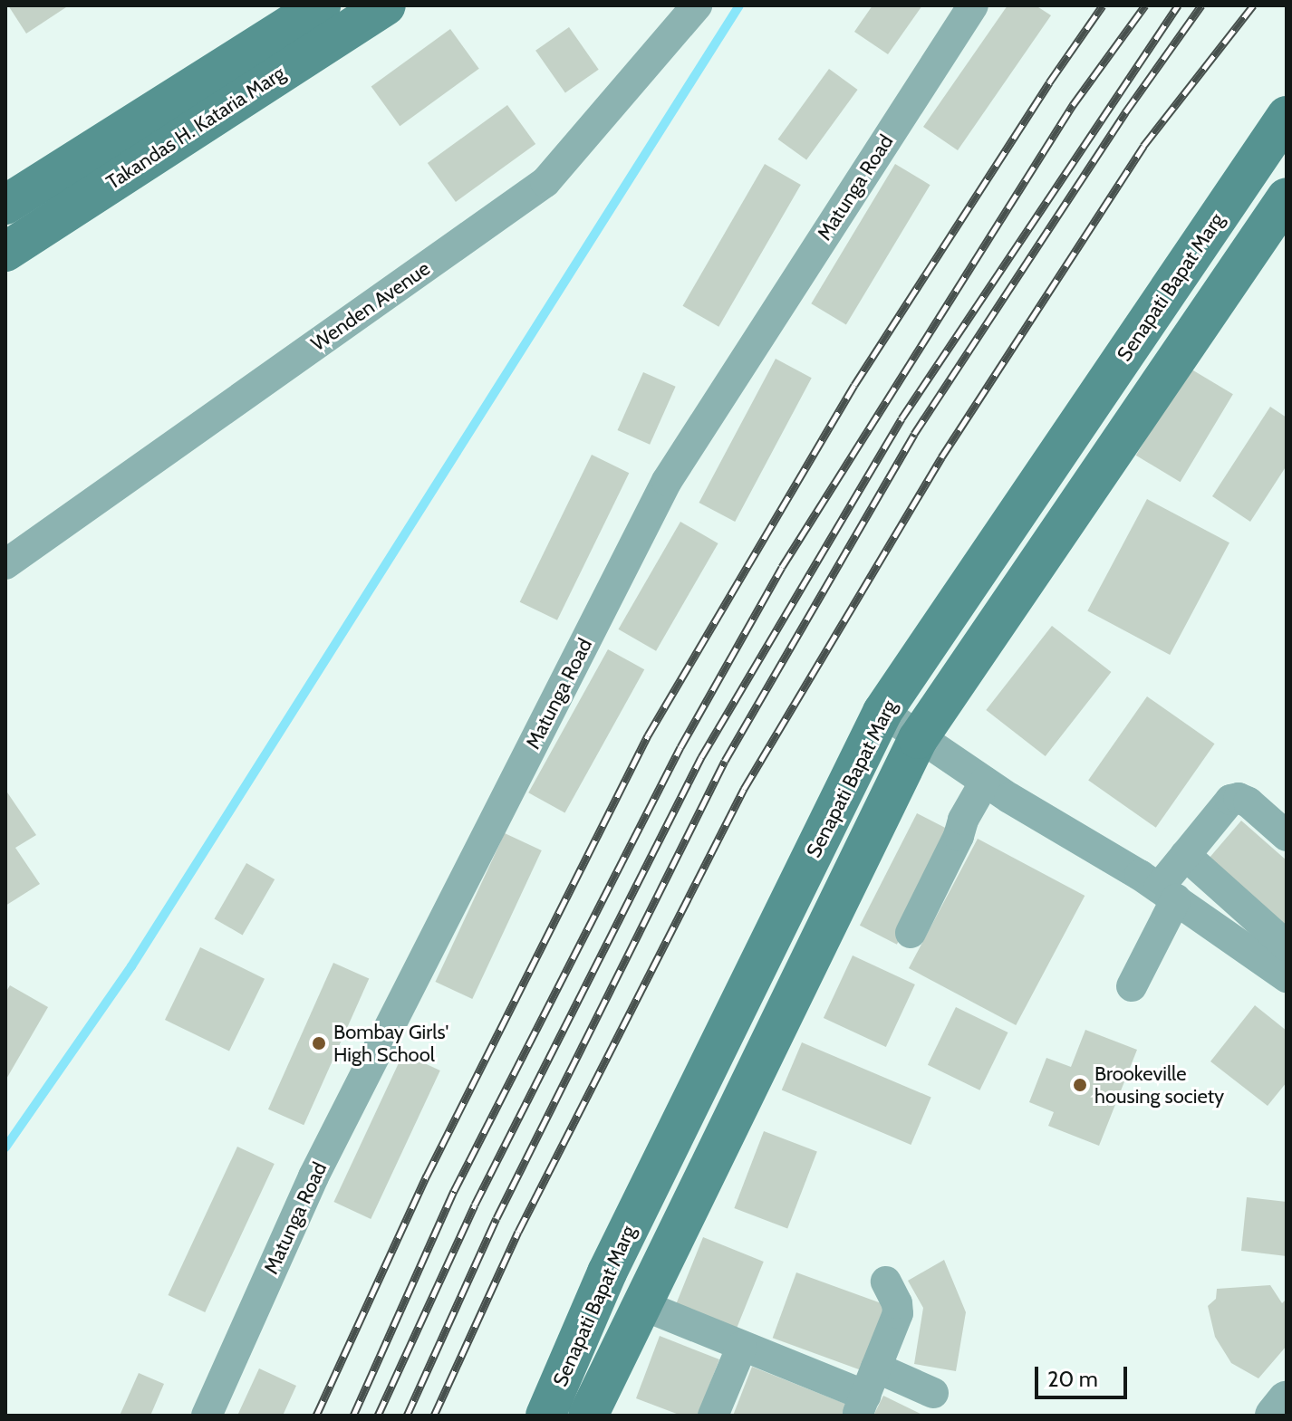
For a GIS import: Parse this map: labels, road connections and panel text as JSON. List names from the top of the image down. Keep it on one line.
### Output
{"streets":{"main road":["Takandas H. Kataria Marg","Senapati Bapat Marg"],"street":["Matunga Road","Wenden Avenue"]},"places":["Bombay Girls' High School","Brookeville housing society"],"scale_bar":"20 m"}
